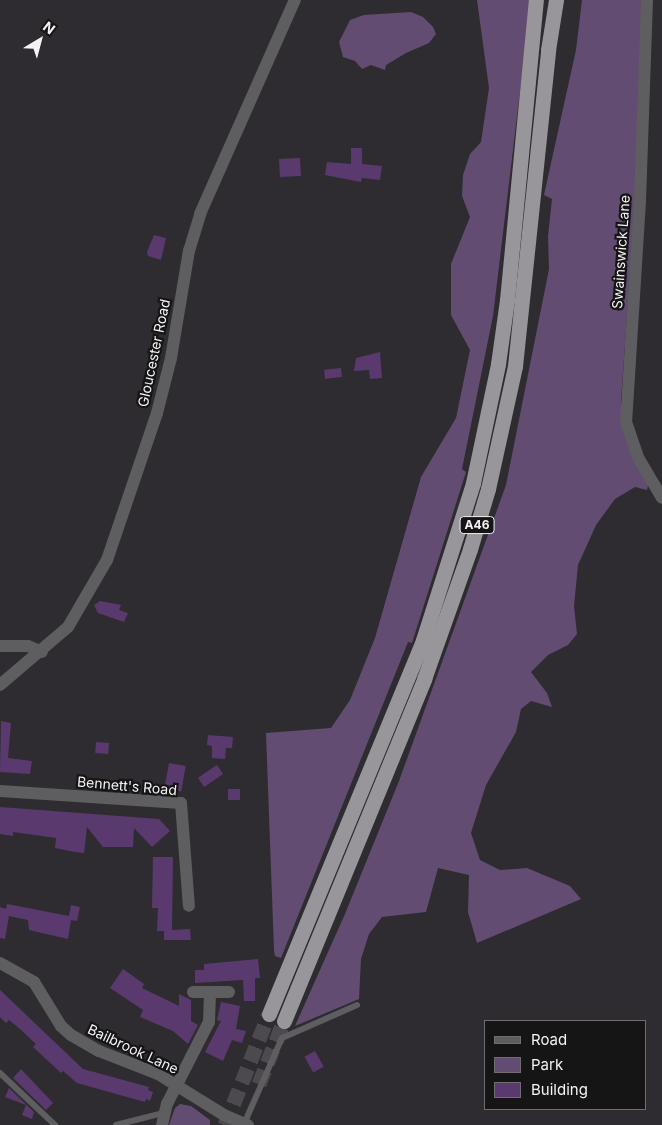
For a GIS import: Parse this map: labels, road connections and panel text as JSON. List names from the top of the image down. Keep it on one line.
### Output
{"streets":{"highway":["A46"],"street":["Swainswick Lane","Gloucester Road","Bennett's Road","Bailbrook Lane"]},"legend":["Road","Park","Building"],"north":"top right"}
